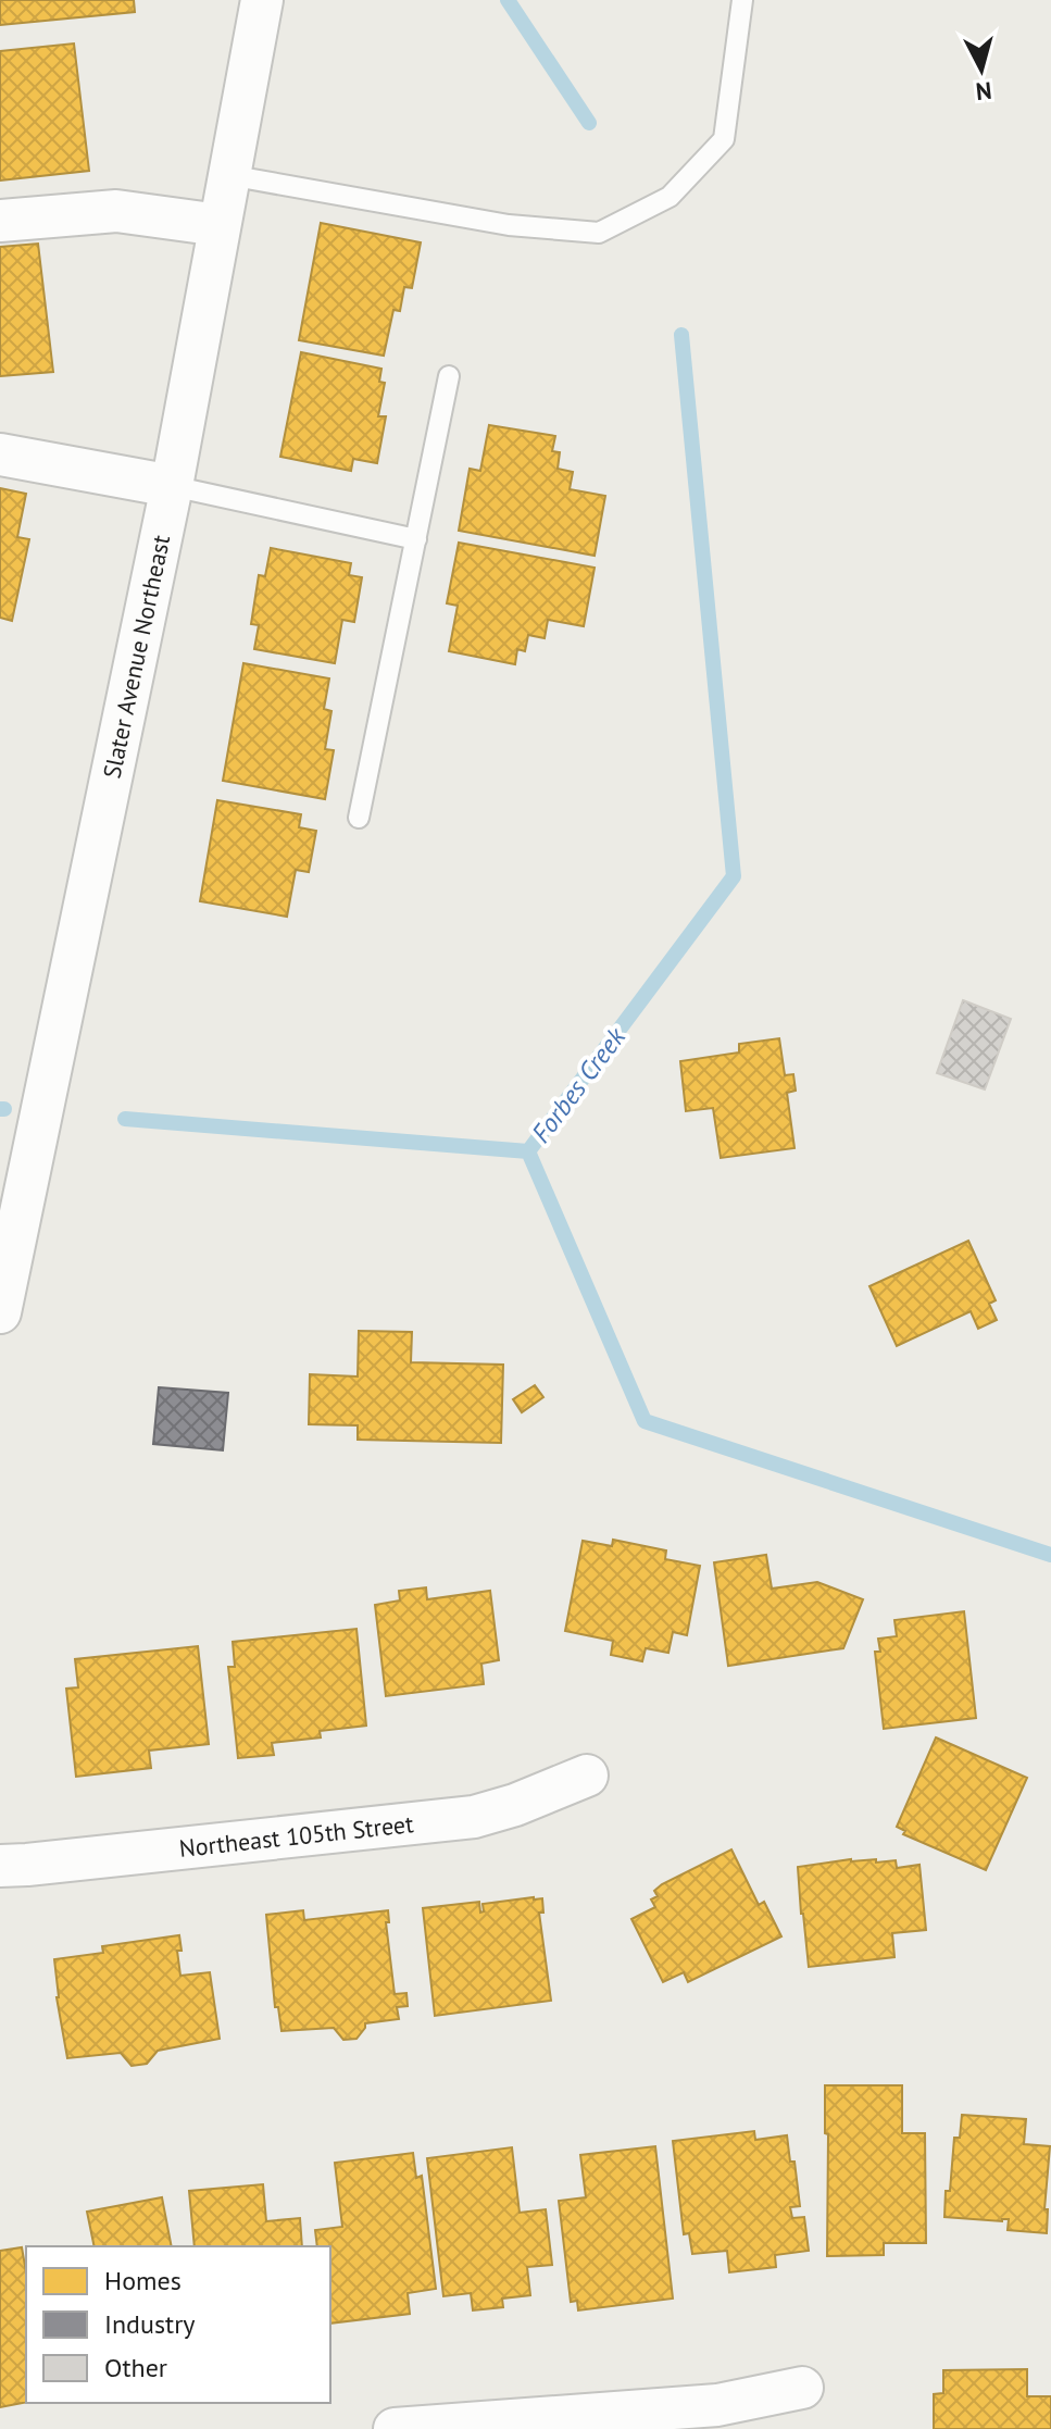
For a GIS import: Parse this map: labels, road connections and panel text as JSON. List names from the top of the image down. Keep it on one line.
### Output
{"streets":{"street":["Slater Avenue Northeast","Northeast 105th Street"]},"water":["Forbes Creek"],"legend":["Homes","Industry","Other"],"north":"bottom"}
